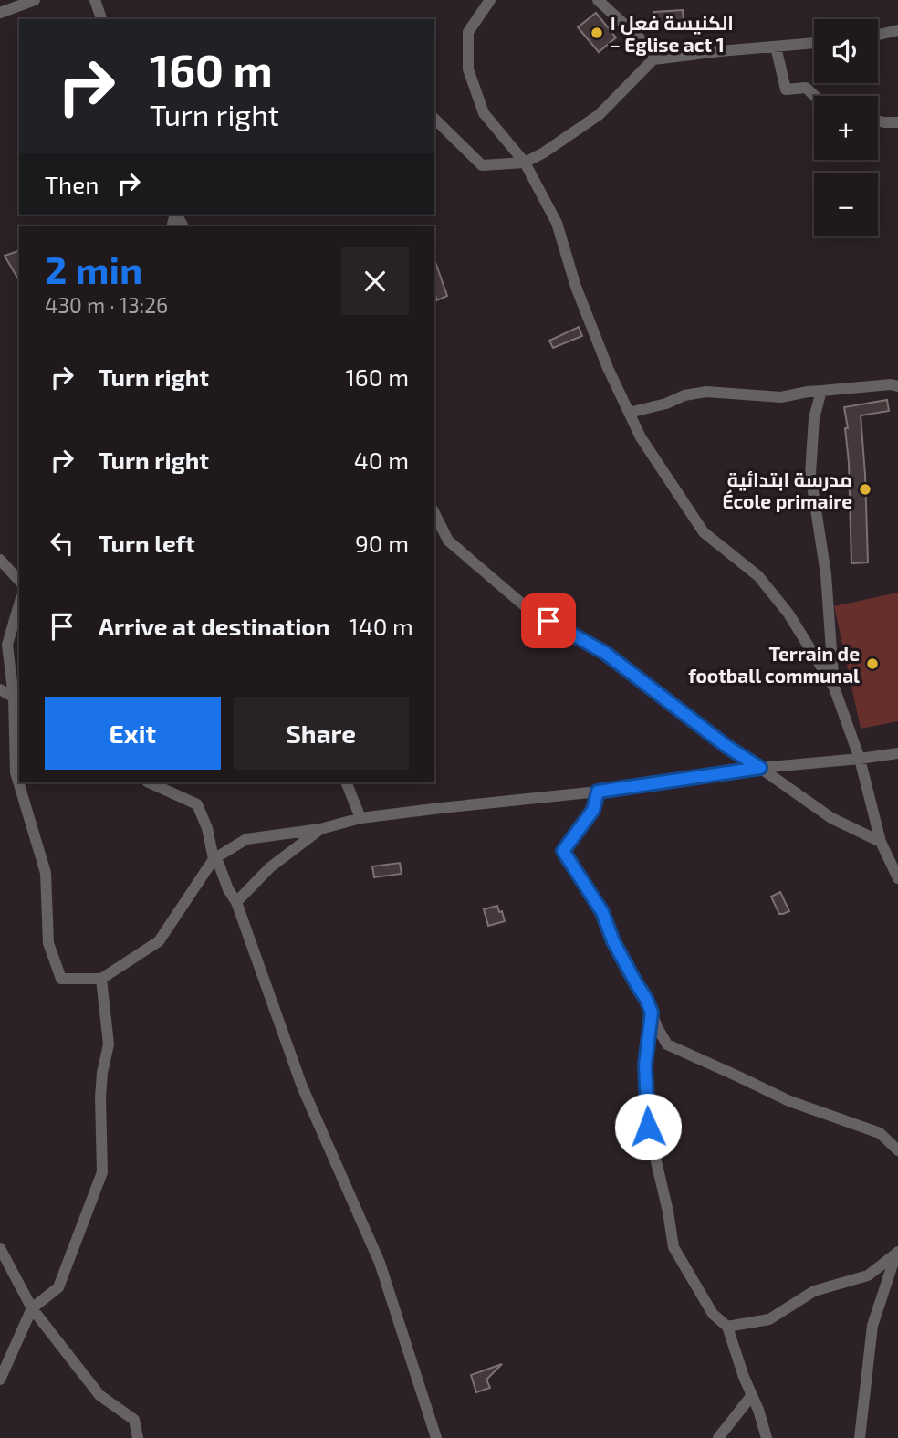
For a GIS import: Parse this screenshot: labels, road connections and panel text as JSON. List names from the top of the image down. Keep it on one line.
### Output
{"places":["الكنيسة فعل ۱ – Eglise act 1","مدرسة ابتدائية École primaire","Terrain de football communal"],"page":{"map_buttons":["+","−"],"turn":["160 m","Turn right"],"then":"Then","heading":["2 min","430 m · 13:26"],"list":[{"name":"Turn right","value":"160 m"},{"name":"Turn right","value":"40 m"},{"name":"Turn left","value":"90 m"},{"name":"Arrive at destination","value":"140 m"}],"buttons":["Exit","Share"]}}
